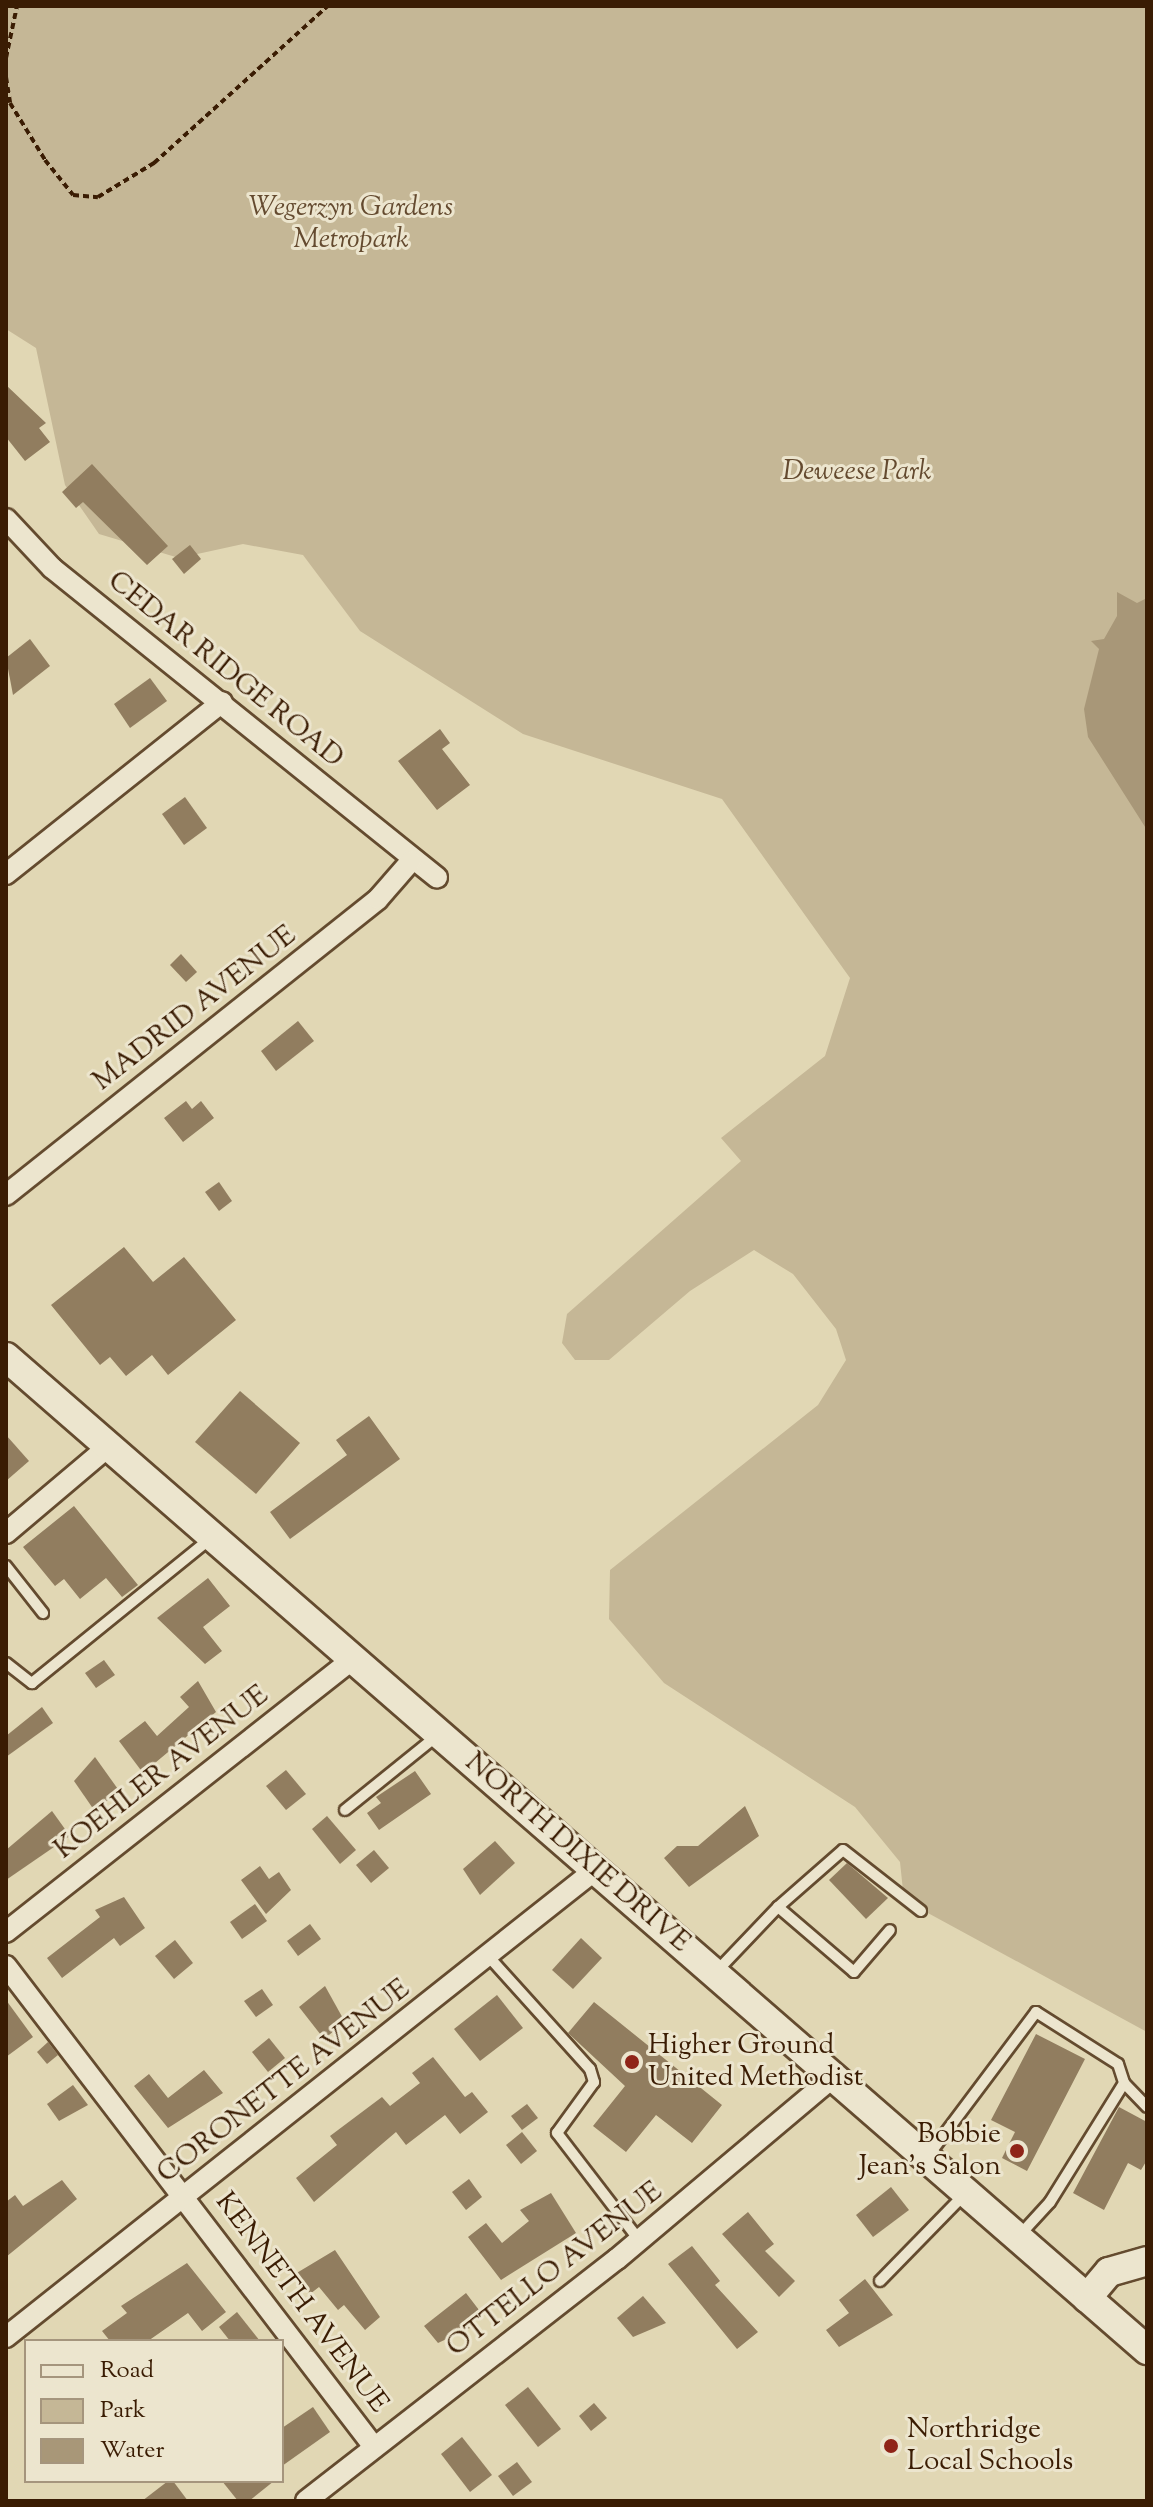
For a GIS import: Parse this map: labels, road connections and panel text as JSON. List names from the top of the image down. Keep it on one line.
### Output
{"streets":{"main road":["NORTH DIXIE DRIVE"],"street":["CEDAR RIDGE ROAD","MADRID AVENUE","KOEHLER AVENUE","CORONETTE AVENUE","OTTELLO AVENUE","KENNETH AVENUE"]},"crossings":[["CEDAR RIDGE ROAD","MADRID AVENUE"],["KOEHLER AVENUE","NORTH DIXIE DRIVE"],["NORTH DIXIE DRIVE","CORONETTE AVENUE"],["NORTH DIXIE DRIVE","OTTELLO AVENUE"],["CORONETTE AVENUE","KENNETH AVENUE"],["OTTELLO AVENUE","KENNETH AVENUE"]],"parks":["Wegerzyn Gardens Metropark","Deweese Park"],"places":["Higher Ground United Methodist","Bobbie Jean's Salon","Northridge Local Schools"],"legend":["Road","Park","Water"]}
